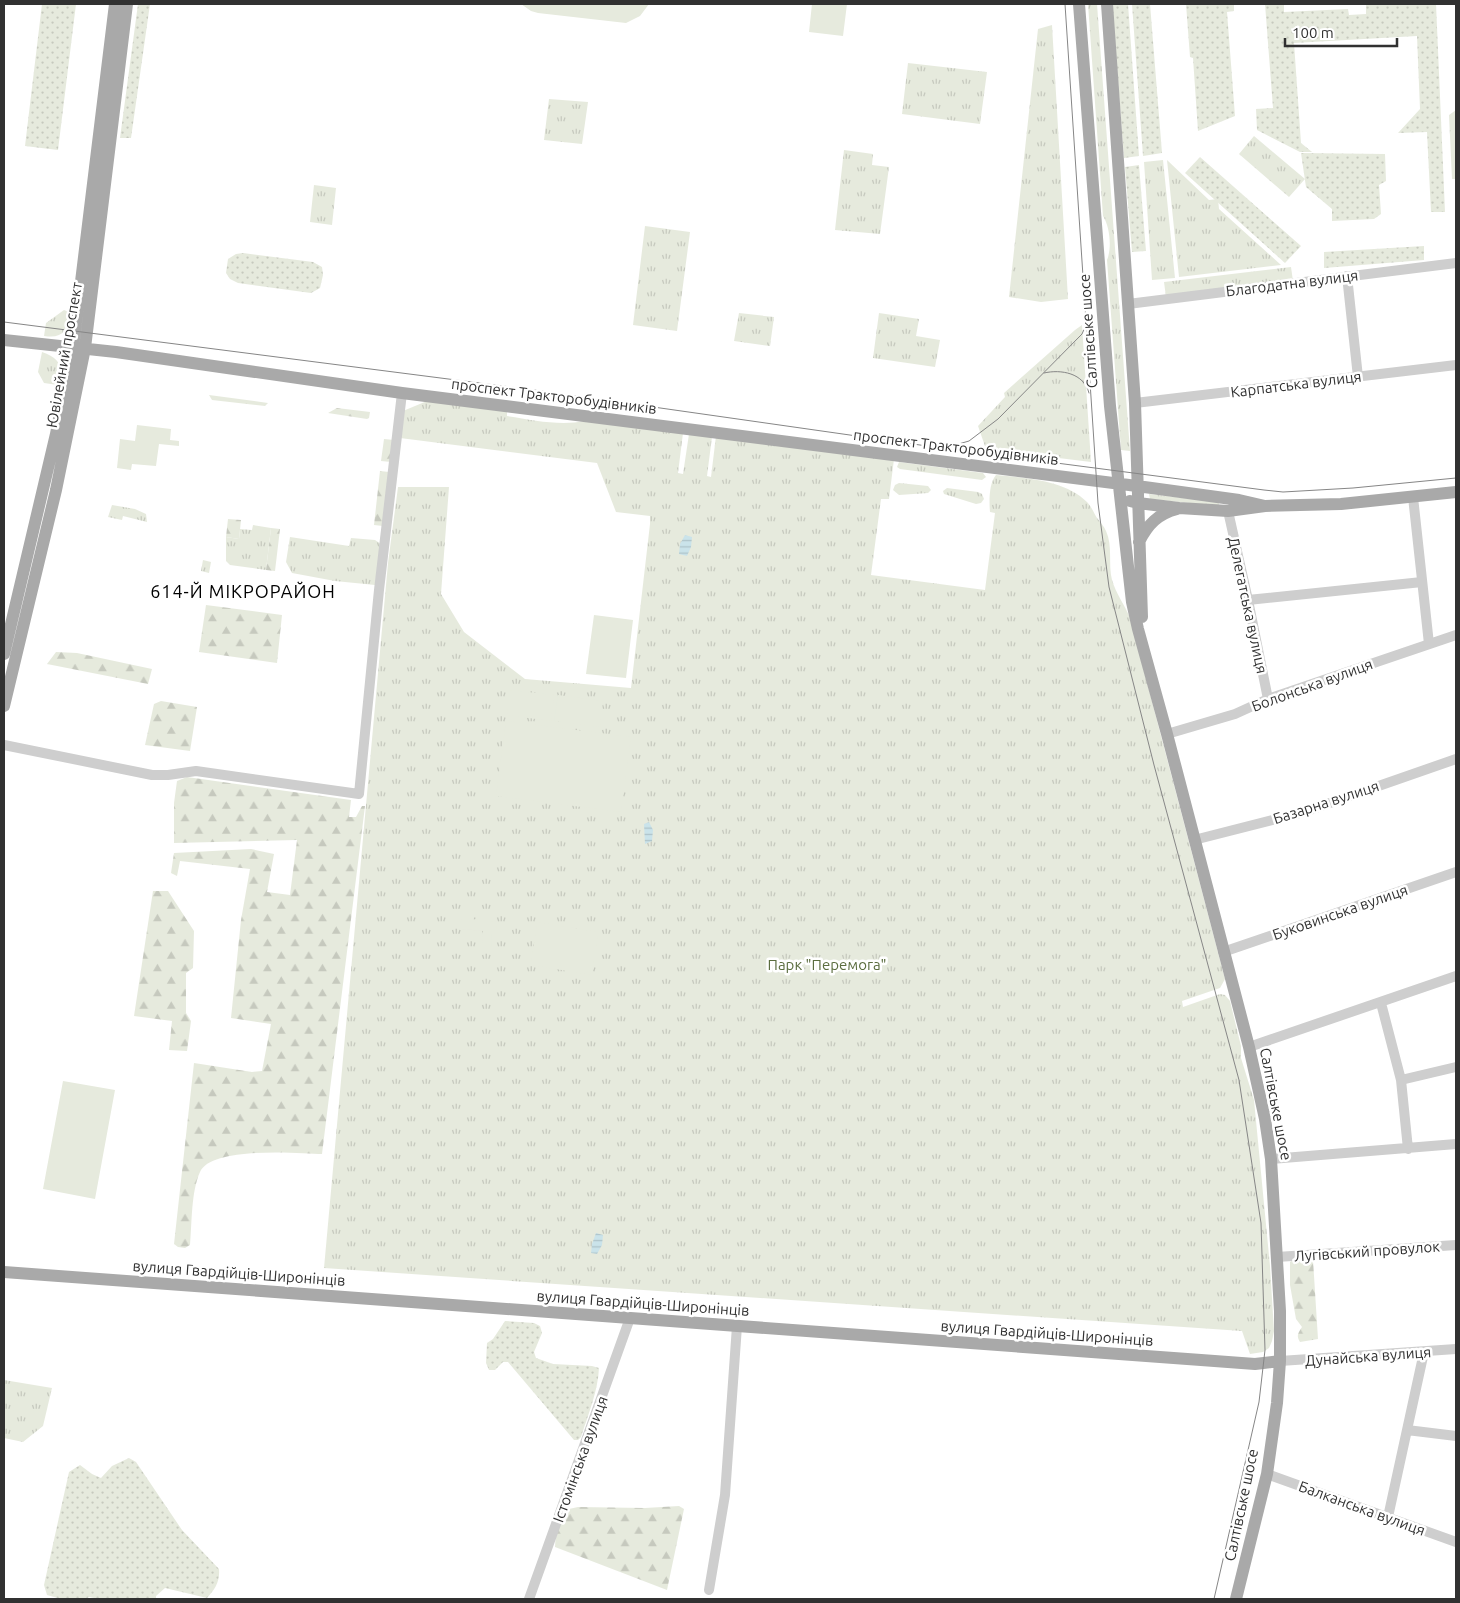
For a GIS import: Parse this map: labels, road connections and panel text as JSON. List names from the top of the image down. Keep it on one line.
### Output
{"streets":{"main road":["Салтівське шосе","Ювілейний проспект","проспект Тракторобудівників","вулиця Гвардійців-Широнінців"],"street":["Благодатна вулиця","Карпатська вулиця","Делегатська вулиця","Болонська вулиця","Базарна вулиця","Буковинська вулиця","Лугівський провулок","Дунайська вулиця","Істомінська вулиця","Балканська вулиця"]},"crossings":[["Благодатна вулиця","Салтівське шосе"],["Салтівське шосе","Карпатська вулиця"],["Салтівське шосе","проспект Тракторобудівників"],["Салтівське шосе","Болонська вулиця"],["Салтівське шосе","Базарна вулиця"],["Салтівське шосе","Буковинська вулиця"],["Салтівське шосе","Лугівський провулок"],["Салтівське шосе","вулиця Гвардійців-Широнінців"],["Салтівське шосе","Дунайська вулиця"],["Салтівське шосе","Балканська вулиця"],["Ювілейний проспект","проспект Тракторобудівників"],["проспект Тракторобудівників","Делегатська вулиця"],["Делегатська вулиця","Болонська вулиця"],["вулиця Гвардійців-Широнінців","Дунайська вулиця"],["вулиця Гвардійців-Широнінців","Істомінська вулиця"]],"districts":["614-Й МІКРОРАЙОН"],"parks":["Парк \"Перемога\""],"scale_bar":"100 m"}
